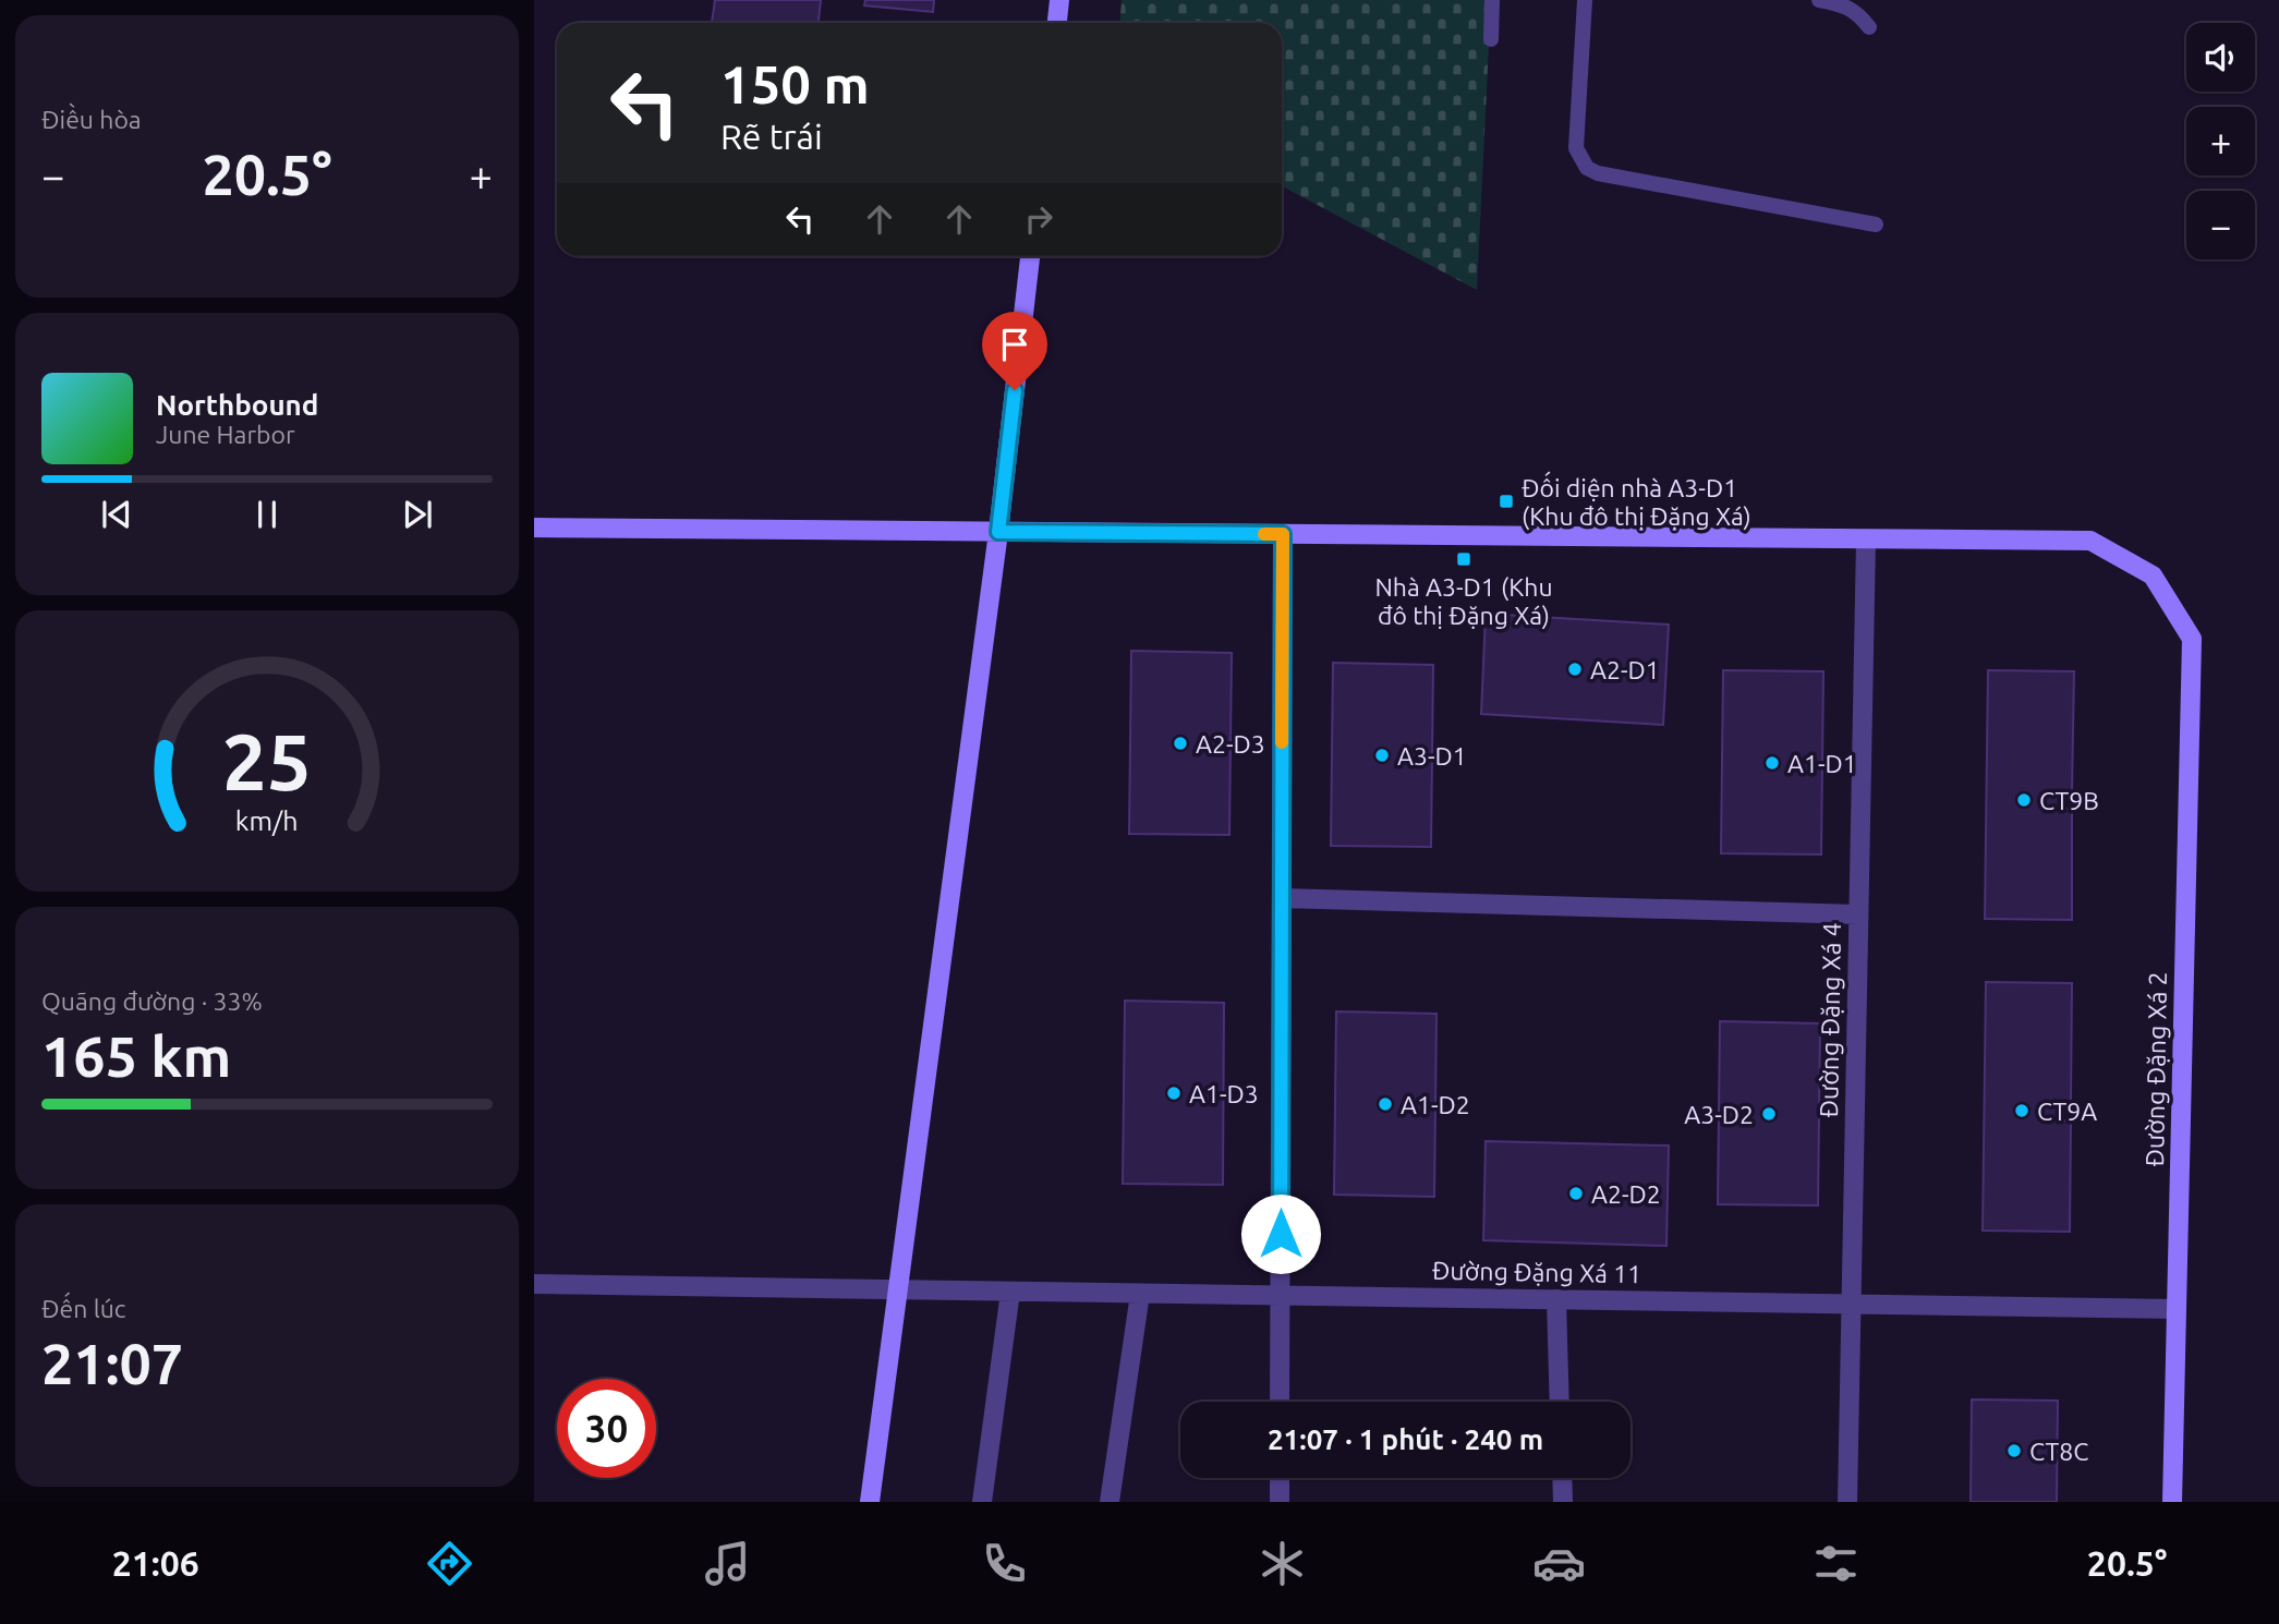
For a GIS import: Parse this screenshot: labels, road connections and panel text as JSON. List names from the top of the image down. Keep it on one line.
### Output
{"streets":{"street":["Đường Đặng Xá 4","Đường Đặng Xá 2","Đường Đặng Xá 11"]},"crossings":[["Đường Đặng Xá 4","Đường Đặng Xá 2"],["Đường Đặng Xá 4","Đường Đặng Xá 11"],["Đường Đặng Xá 2","Đường Đặng Xá 11"]],"places":{"transit":["Đối diện nhà A3-D1 (Khu đô thị Đặng Xá)","Nhà A3-D1 (Khu đô thị Đặng Xá)"],"other":["A2-D1","A2-D3","A3-D1","A1-D1","CT9B","A1-D3","A1-D2","CT9A","A3-D2","A2-D2","CT8C"]},"page":{"tile":["Điều hòa",["Quãng đường · 33%","165 km"],["Đến lúc","21:07"]],"map_buttons":["+","−"],"turn":["150 m","Rẽ trái"],"heat":["−","20.5°","+"],"song":["Northbound","June Harbor"],"limit":"30","trip":"21:07 · 1 phút · 240 m","tabs":["21:06","20.5°"],"gauge":["25","km/h"]}}
